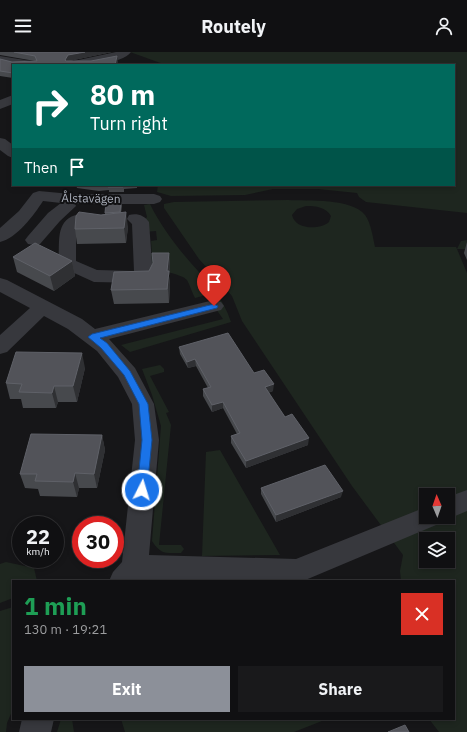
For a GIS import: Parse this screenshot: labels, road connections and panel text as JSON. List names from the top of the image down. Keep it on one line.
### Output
{"streets":{"street":["Ålstavägen"]},"north":"top","page":{"header":"Routely","turn":["80 m","Turn right"],"then":"Then","speed":"22 km/h","limit":"30","heading":["1 min","130 m · 19:21"],"buttons":["Exit","Share"]}}
